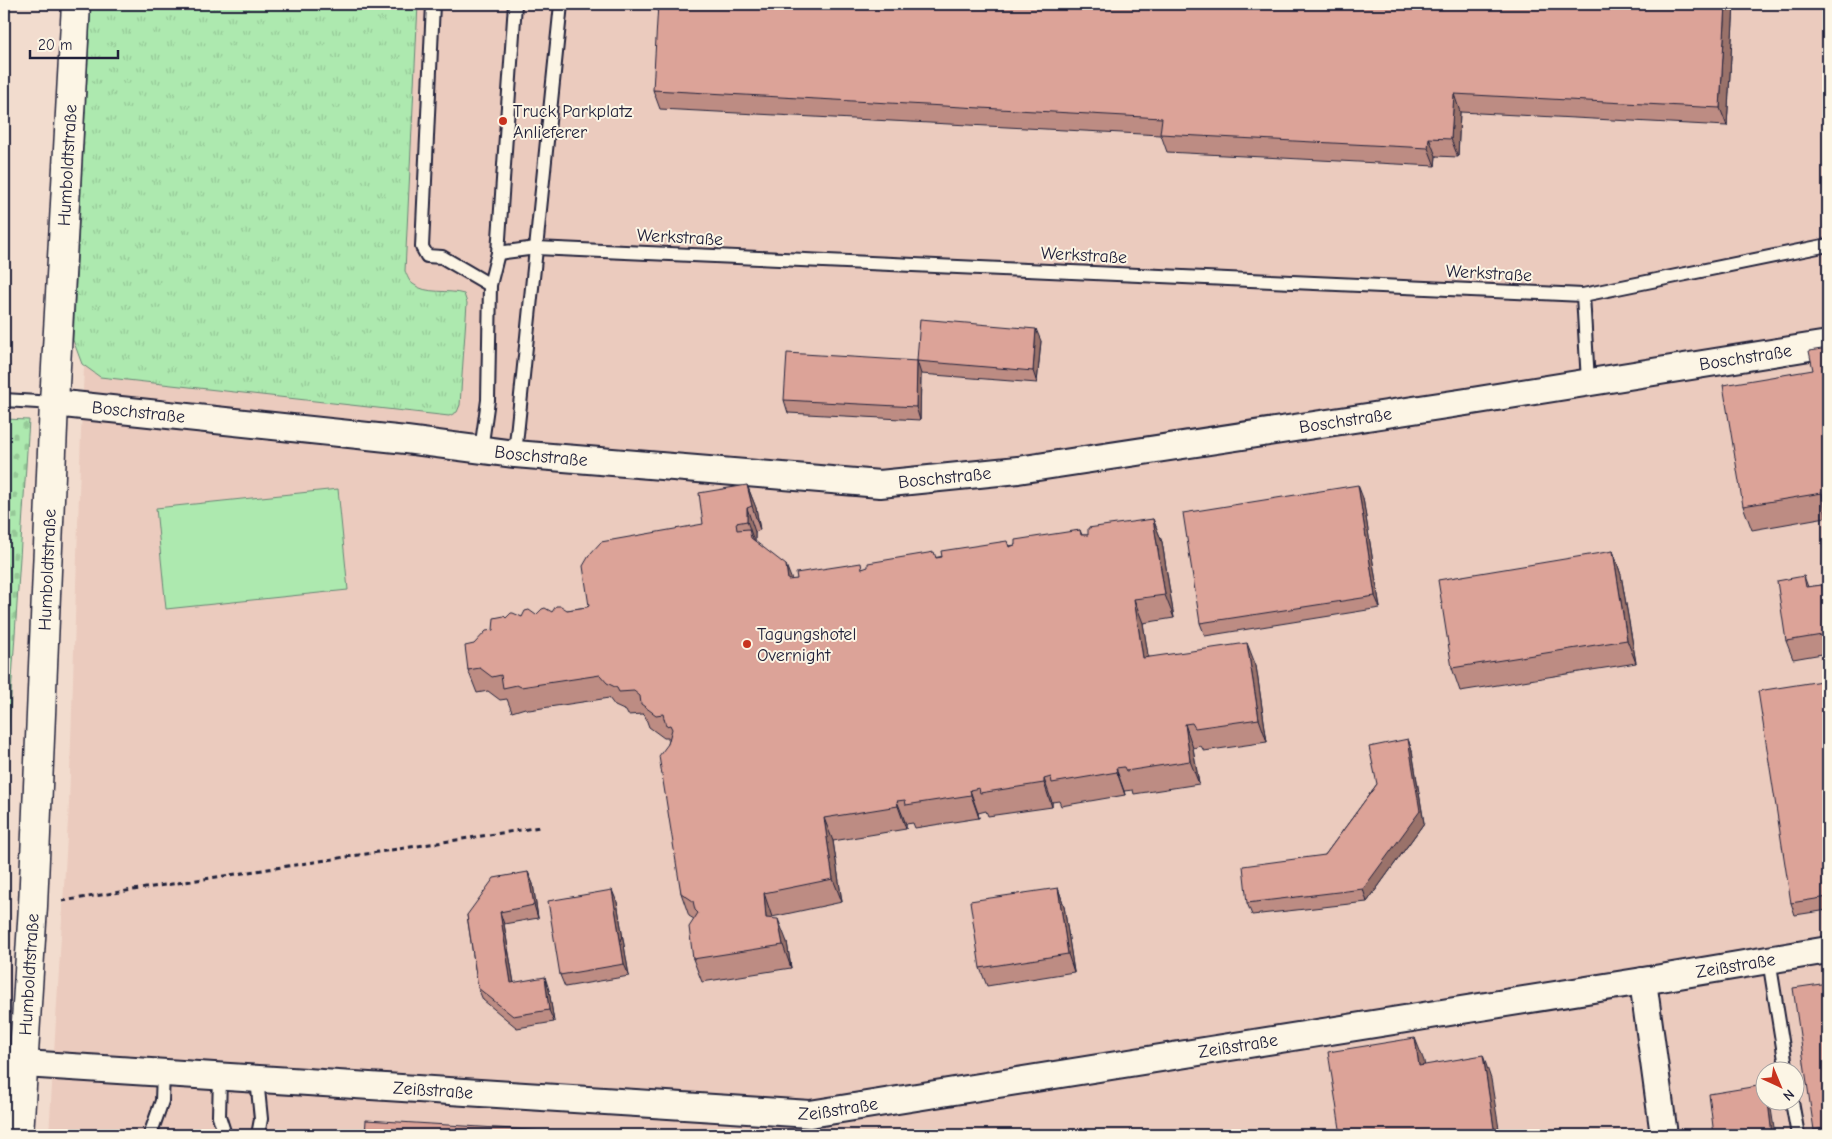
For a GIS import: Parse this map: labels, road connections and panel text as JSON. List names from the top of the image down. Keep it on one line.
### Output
{"streets":{"street":["Humboldtstraße","Boschstraße","Zeißstraße"],"lane":["Werkstraße"]},"crossings":[["Humboldtstraße","Boschstraße"],["Humboldtstraße","Zeißstraße"]],"places":["Truck Parkplatz Anlieferer","Tagungshotel Overnight"],"scale_bar":"20 m","north":"bottom right"}
